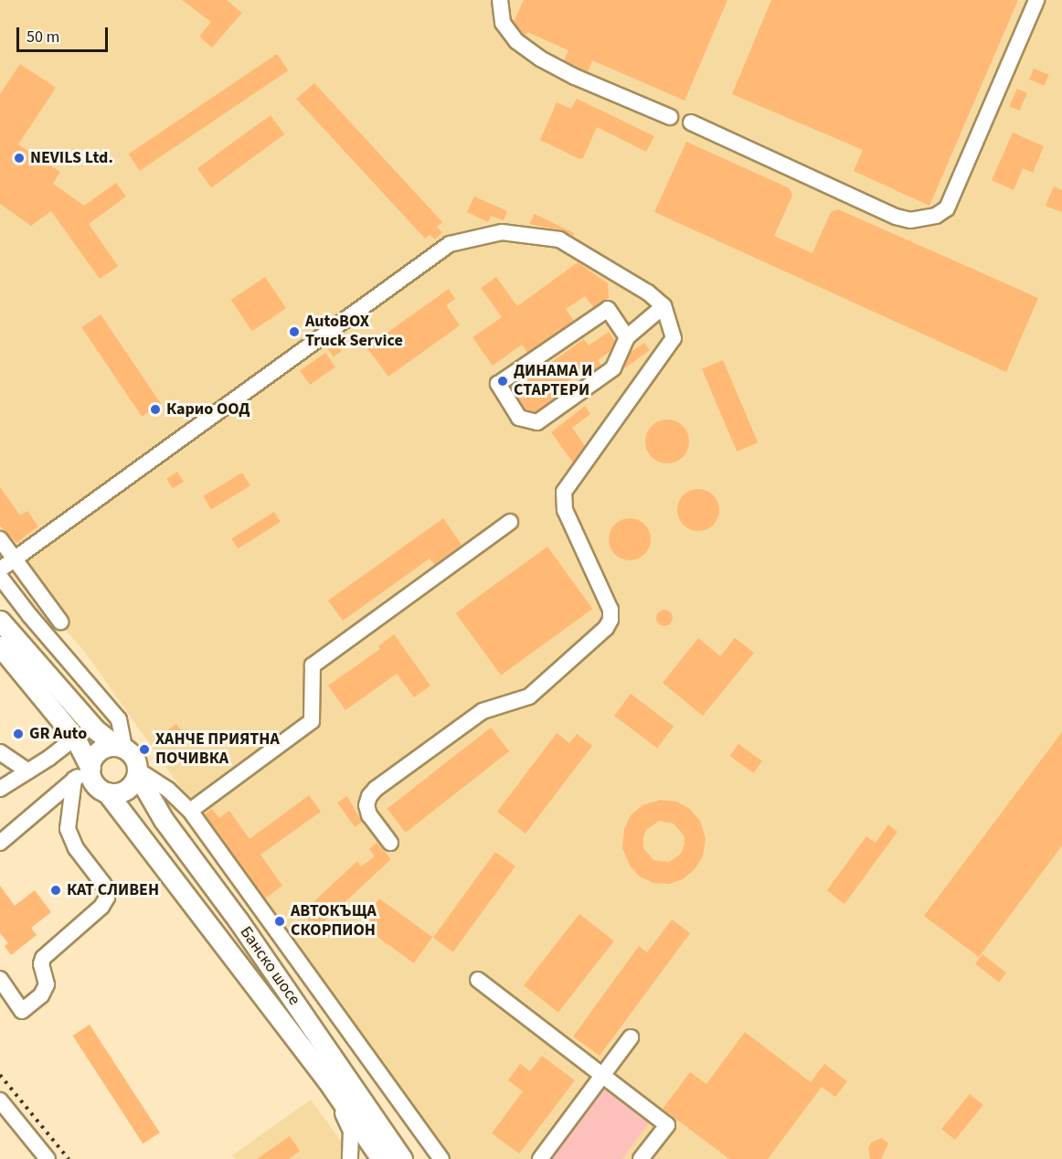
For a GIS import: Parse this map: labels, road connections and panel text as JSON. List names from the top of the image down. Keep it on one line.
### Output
{"streets":{"main road":["Банско шосе"]},"places":["NEVILS Ltd.","AutoBOX Truck Service","ДИНАМА И СТАРТЕРИ","Карио ООД","GR Auto","ХАНЧЕ ПРИЯТНА ПОЧИВКА","КАТ СЛИВЕН","АВТОКЪЩА СКОРПИОН"],"scale_bar":"50 m"}
